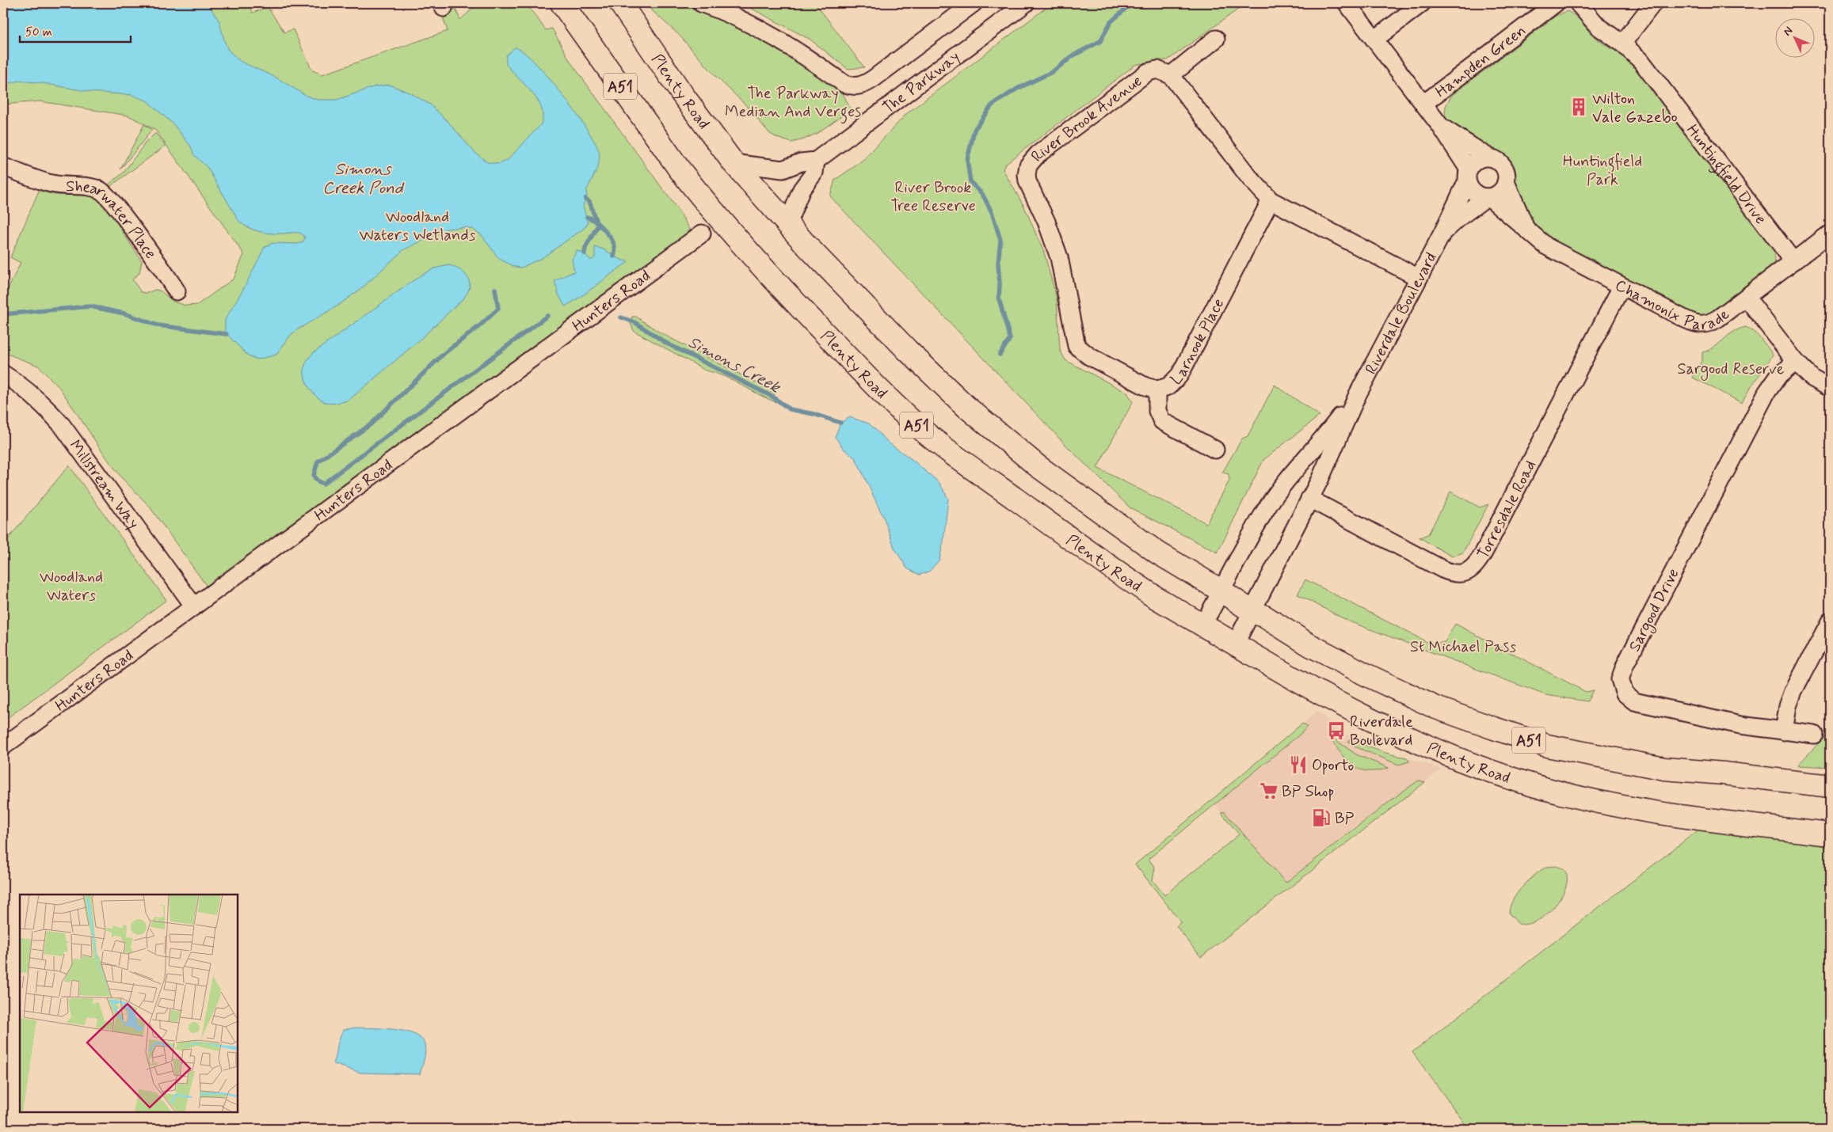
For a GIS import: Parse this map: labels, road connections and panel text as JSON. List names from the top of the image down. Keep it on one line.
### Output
{"streets":{"highway":["A51","Plenty Road"],"street":["Hampden Green","The Parkway","River Brook Avenue","Huntingfield Drive","Shearwater Place","Chamonix Parade","Hunters Road","Riverdale Boulevard","Larnook Place","Millstream Way","Torresdale Road","Sargood Drive"]},"crossings":[["The Parkway","Plenty Road"],["Plenty Road","Riverdale Boulevard"],["River Brook Avenue","Larnook Place"],["Huntingfield Drive","Chamonix Parade"],["Chamonix Parade","Riverdale Boulevard"],["Chamonix Parade","Torresdale Road"],["Hunters Road","Millstream Way"],["Riverdale Boulevard","Torresdale Road"]],"water":["Simons Creek Pond","Simons Creek"],"parks":["The Parkway Median And Verges","Huntingfield Park","River Brook Tree Reserve","Woodland Waters Wetlands","Sargood Reserve","Woodland Waters","St Michael Pass"],"places":{"building":["Wilton Vale Gazebo"],"bus stop":["Riverdale Boulevard"],"restaurant":["Oporto"],"supermarket":["BP Shop"],"fuel station":["BP"]},"scale_bar":"50 m","north":"top left"}
